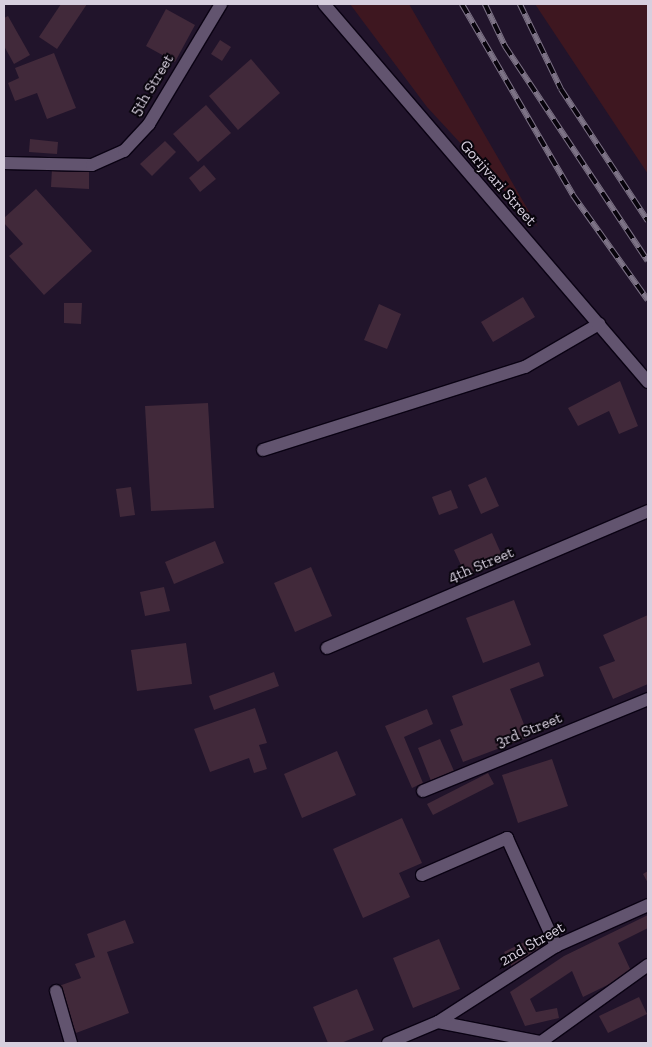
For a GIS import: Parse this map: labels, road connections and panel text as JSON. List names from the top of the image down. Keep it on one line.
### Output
{"streets":{"street":["5th Street","Gorijvari Street","4th Street","3rd Street","2nd Street"]}}
